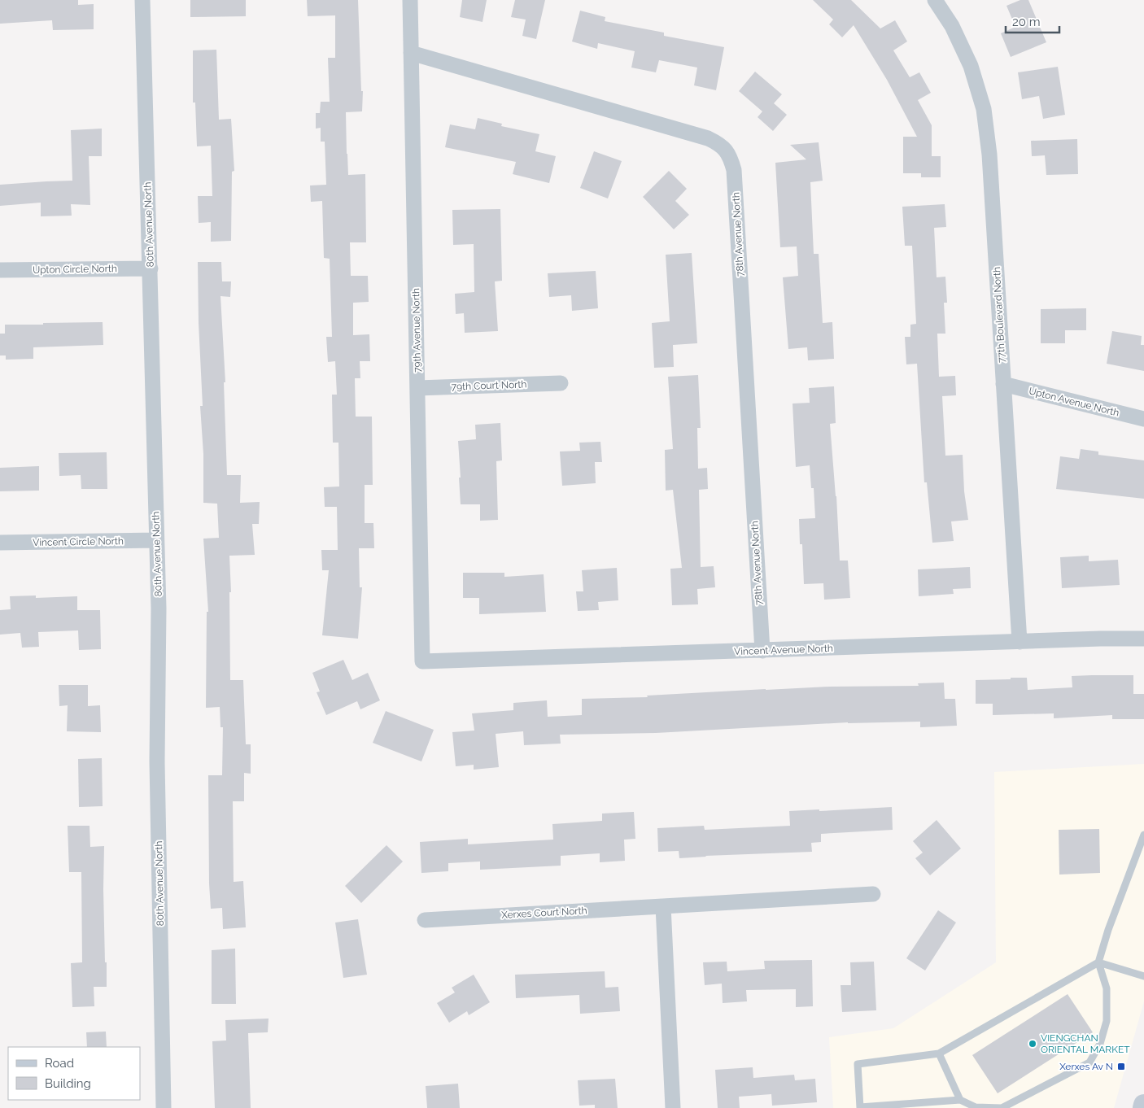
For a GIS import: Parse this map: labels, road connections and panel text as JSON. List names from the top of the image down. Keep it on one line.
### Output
{"streets":{"street":["80th Avenue North","78th Avenue North","Upton Circle North","77th Boulevard North","79th Avenue North","79th Court North","Upton Avenue North","Vincent Circle North","Vincent Avenue North","Xerxes Court North"]},"crossings":[["80th Avenue North","Upton Circle North"],["80th Avenue North","Vincent Circle North"],["78th Avenue North","79th Avenue North"],["78th Avenue North","Vincent Avenue North"],["77th Boulevard North","Upton Avenue North"],["77th Boulevard North","Vincent Avenue North"],["79th Avenue North","79th Court North"],["79th Avenue North","Vincent Avenue North"]],"places":{"other":["VIENGCHAN ORIENTAL MARKET"],"transit":["Xerxes Av N"]},"legend":["Road","Building"],"scale_bar":"20 m"}
